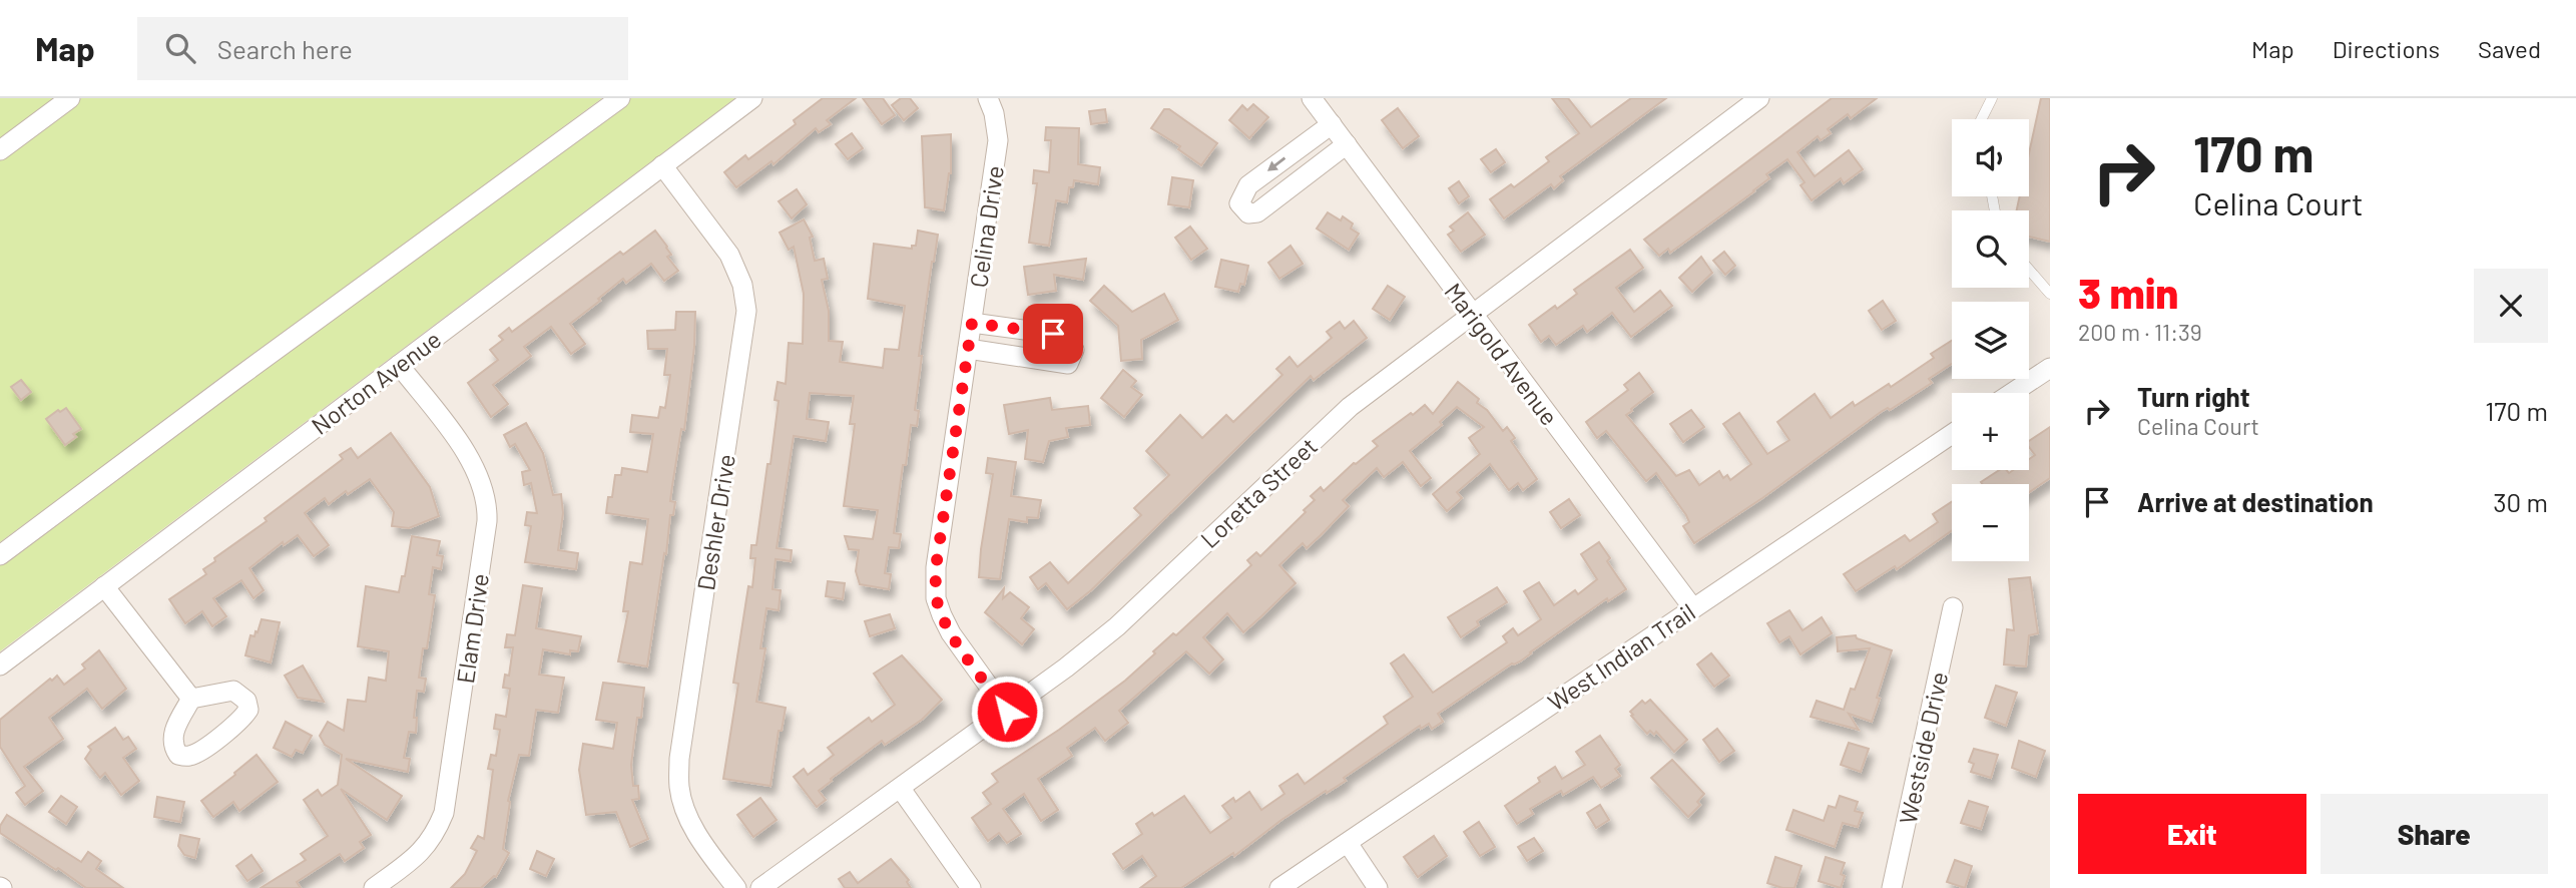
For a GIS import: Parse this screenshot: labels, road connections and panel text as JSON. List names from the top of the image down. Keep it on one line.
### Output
{"streets":{"street":["Celina Drive","Marigold Avenue","Norton Avenue","Loretta Street","Deshler Drive","Elam Drive","West Indian Trail","Westside Drive"]},"crossings":[["Celina Drive","Loretta Street"],["Marigold Avenue","Loretta Street"],["Marigold Avenue","West Indian Trail"],["Norton Avenue","Deshler Drive"],["Norton Avenue","Elam Drive"]],"page":{"header":"Map","search":"Search here","nav":["Map","Directions","Saved"],"turn":["170 m","Celina Court"],"map_buttons":["+","−"],"heading":["3 min","200 m · 11:39"],"list":[{"name":"Turn right","note":"Celina Court","value":"170 m"},{"name":"Arrive at destination","value":"30 m"}],"buttons":["Exit","Share"]}}
